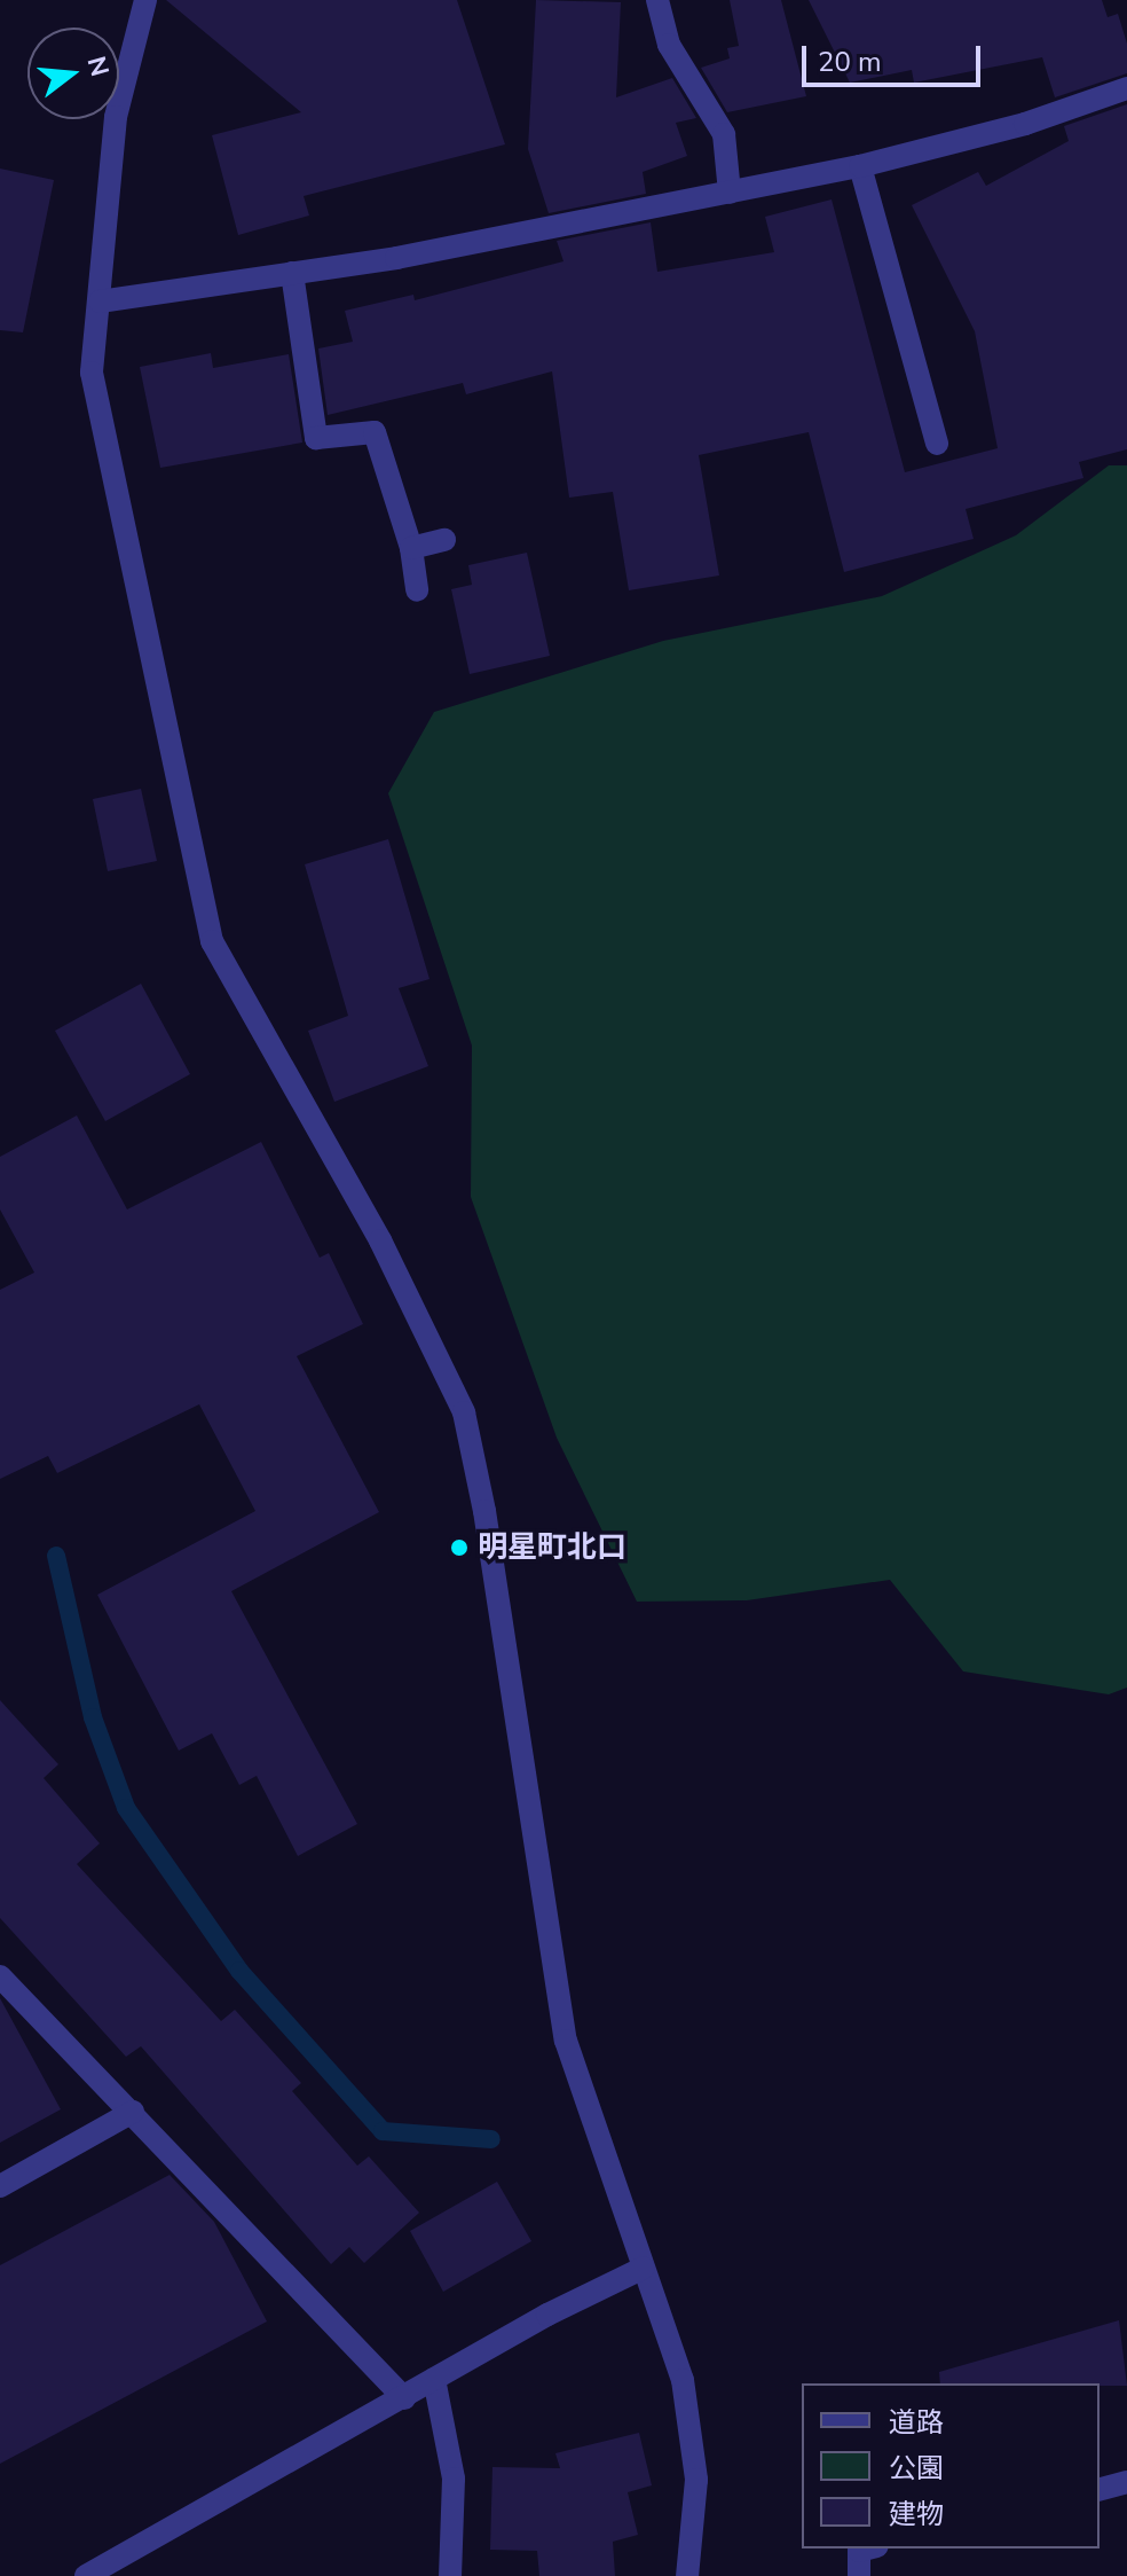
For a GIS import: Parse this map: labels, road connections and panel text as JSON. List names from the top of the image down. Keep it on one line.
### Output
{"places":["明星町北口"],"legend":["道路","公園","建物"],"scale_bar":"20 m","north":"right"}
